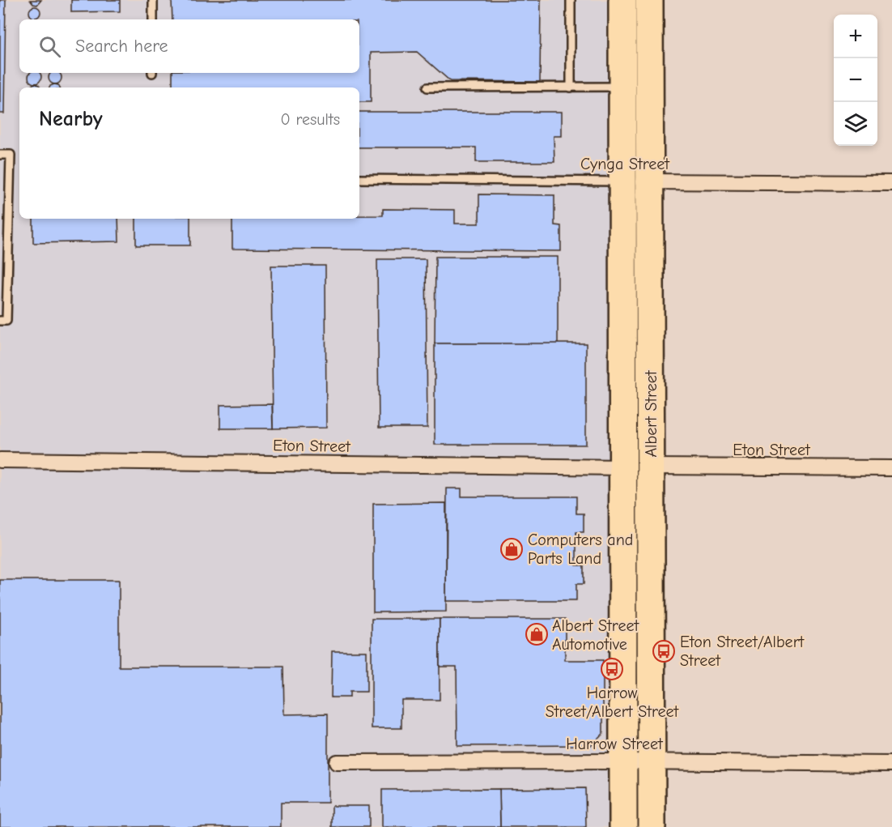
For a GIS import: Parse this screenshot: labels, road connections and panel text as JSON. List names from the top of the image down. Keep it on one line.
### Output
{"streets":{"highway":["Albert Street"],"street":["Cynga Street","Eton Street","Harrow Street"]},"crossings":[["Cynga Street","Albert Street"],["Albert Street","Eton Street"],["Albert Street","Harrow Street"]],"places":{"shop":["Computers and Parts Land","Albert Street Automotive"],"bus stop":["Eton Street/Albert Street","Harrow Street/Albert Street"]},"page":{"map_buttons":["+","−"],"search":"Search here","heading":["Nearby","0 results"]}}
